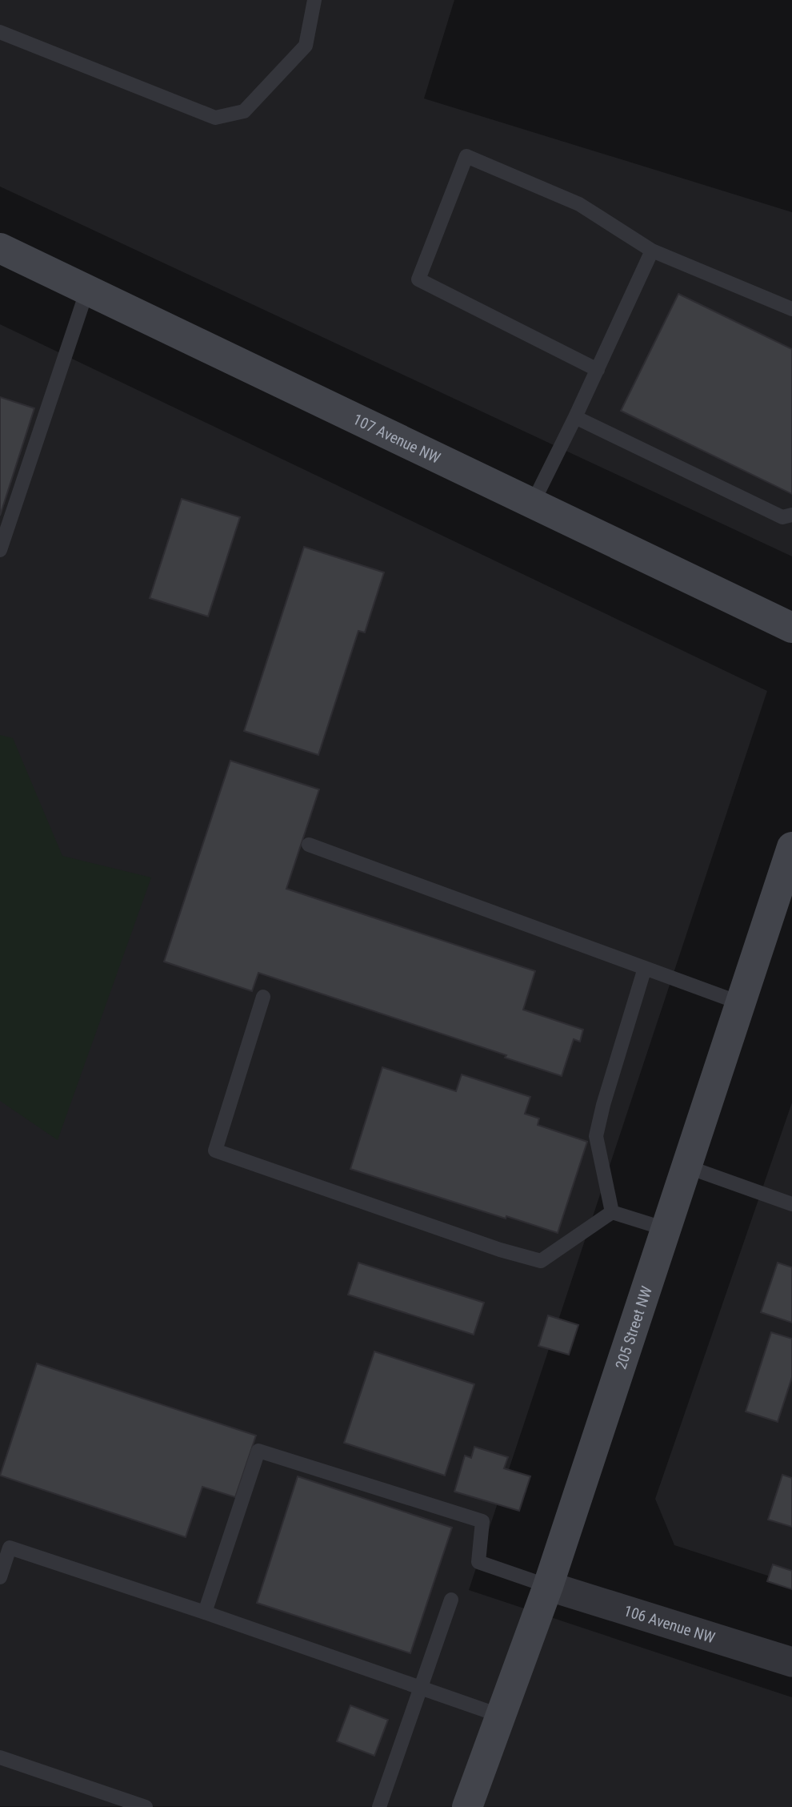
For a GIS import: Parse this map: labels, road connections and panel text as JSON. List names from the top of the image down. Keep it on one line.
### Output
{"streets":{"street":["107 Avenue NW","205 Street NW","106 Avenue NW"]},"crossings":[["205 Street NW","106 Avenue NW"]]}
